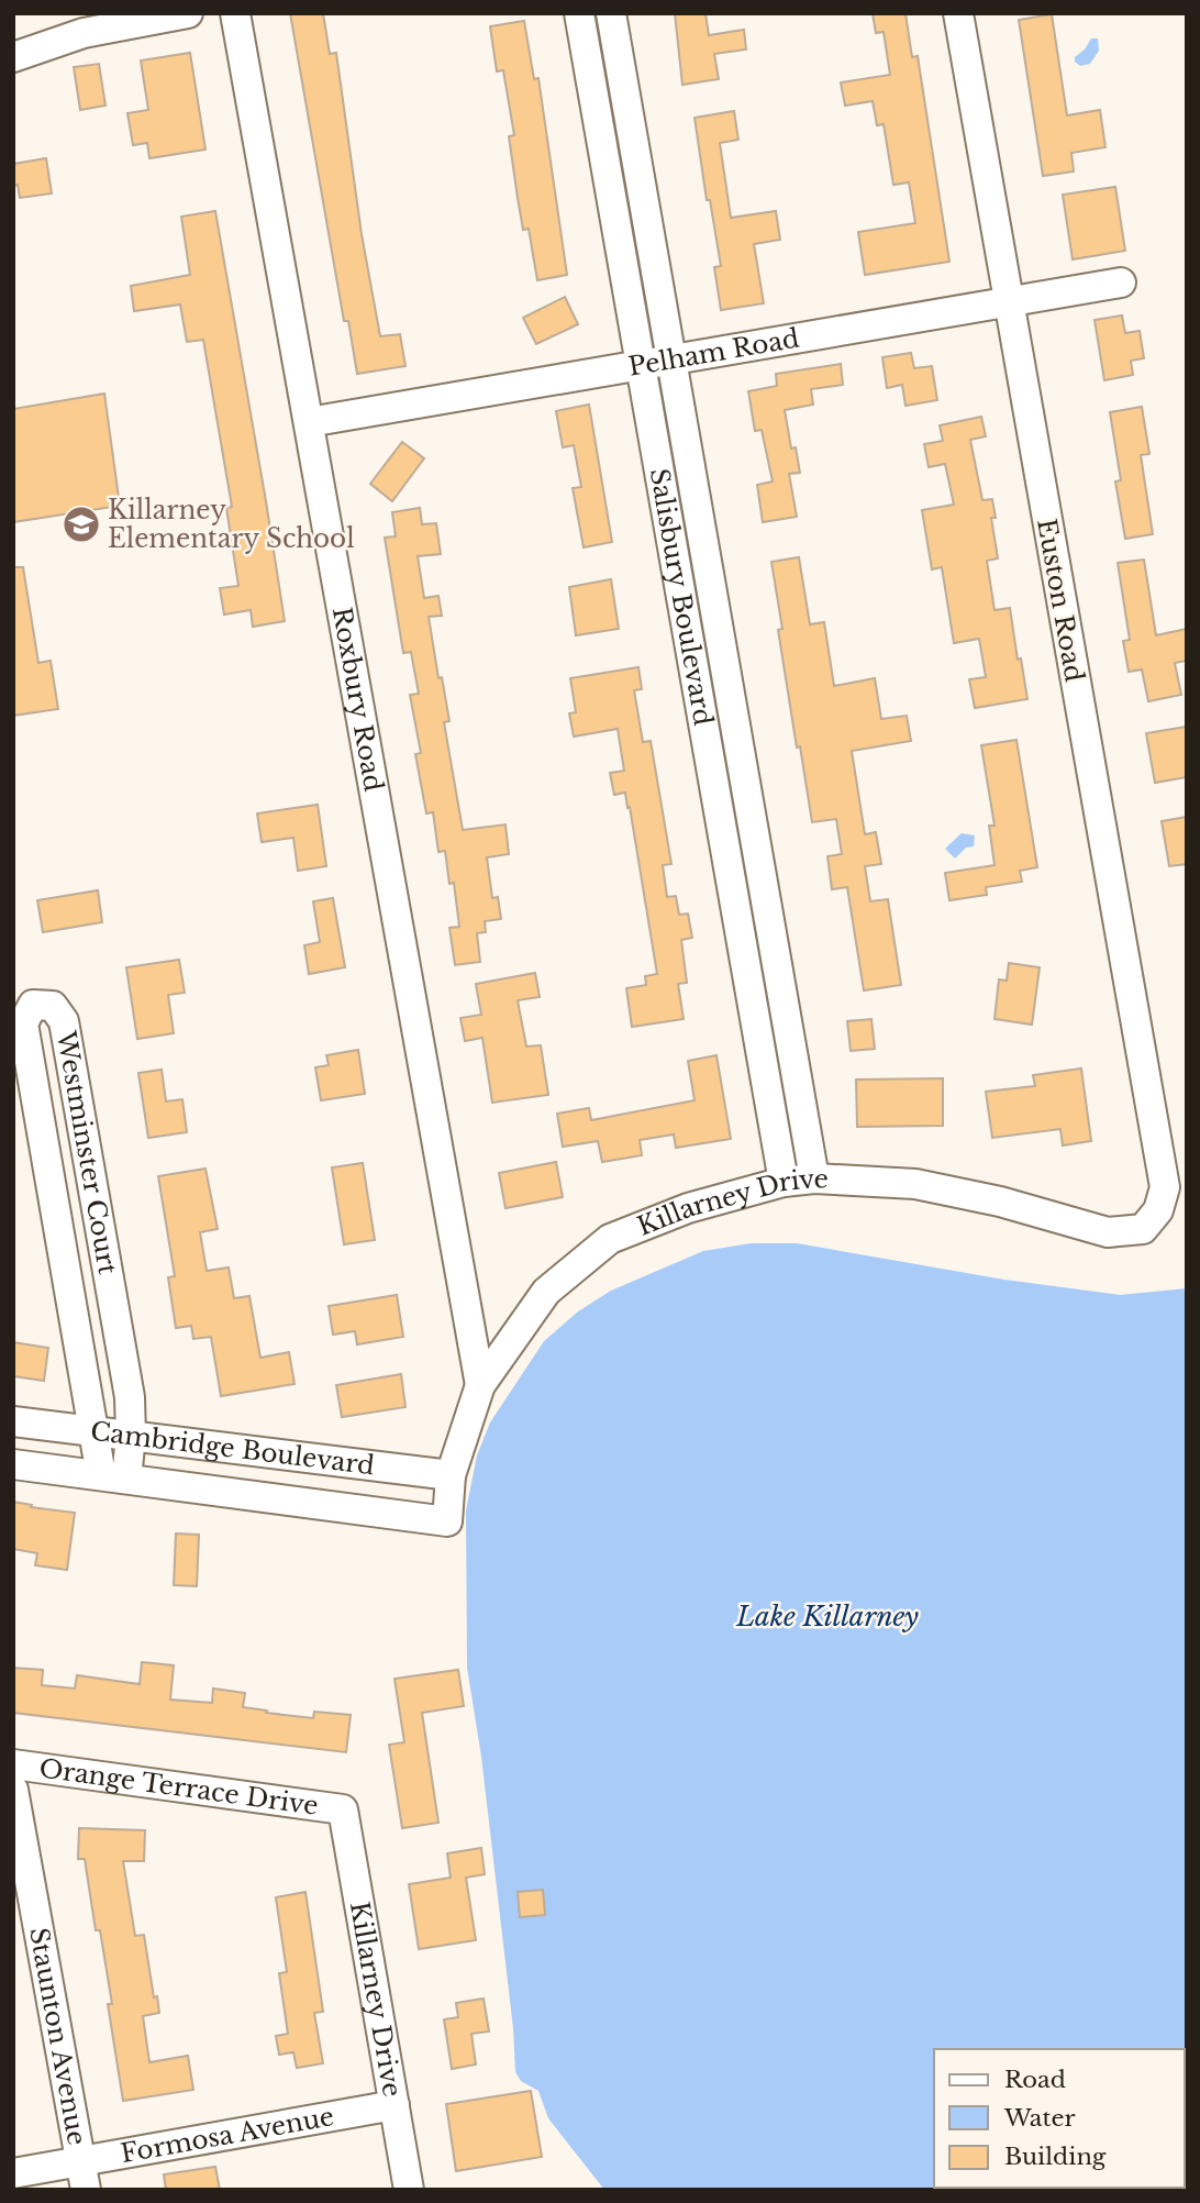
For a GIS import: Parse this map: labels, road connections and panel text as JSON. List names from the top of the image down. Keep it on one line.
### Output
{"streets":{"street":["Pelham Road","Salisbury Boulevard","Euston Road","Roxbury Road","Westminster Court","Killarney Drive","Cambridge Boulevard","Orange Terrace Drive","Staunton Avenue","Formosa Avenue"]},"crossings":[["Pelham Road","Salisbury Boulevard"],["Pelham Road","Euston Road"],["Pelham Road","Roxbury Road"],["Salisbury Boulevard","Killarney Drive"],["Euston Road","Killarney Drive"],["Roxbury Road","Killarney Drive"],["Westminster Court","Cambridge Boulevard"],["Killarney Drive","Cambridge Boulevard"],["Killarney Drive","Orange Terrace Drive"],["Killarney Drive","Formosa Avenue"],["Staunton Avenue","Formosa Avenue"]],"water":["Lake Killarney"],"places":{"school or university":["Killarney Elementary School"]},"legend":["Road","Water","Building"]}
